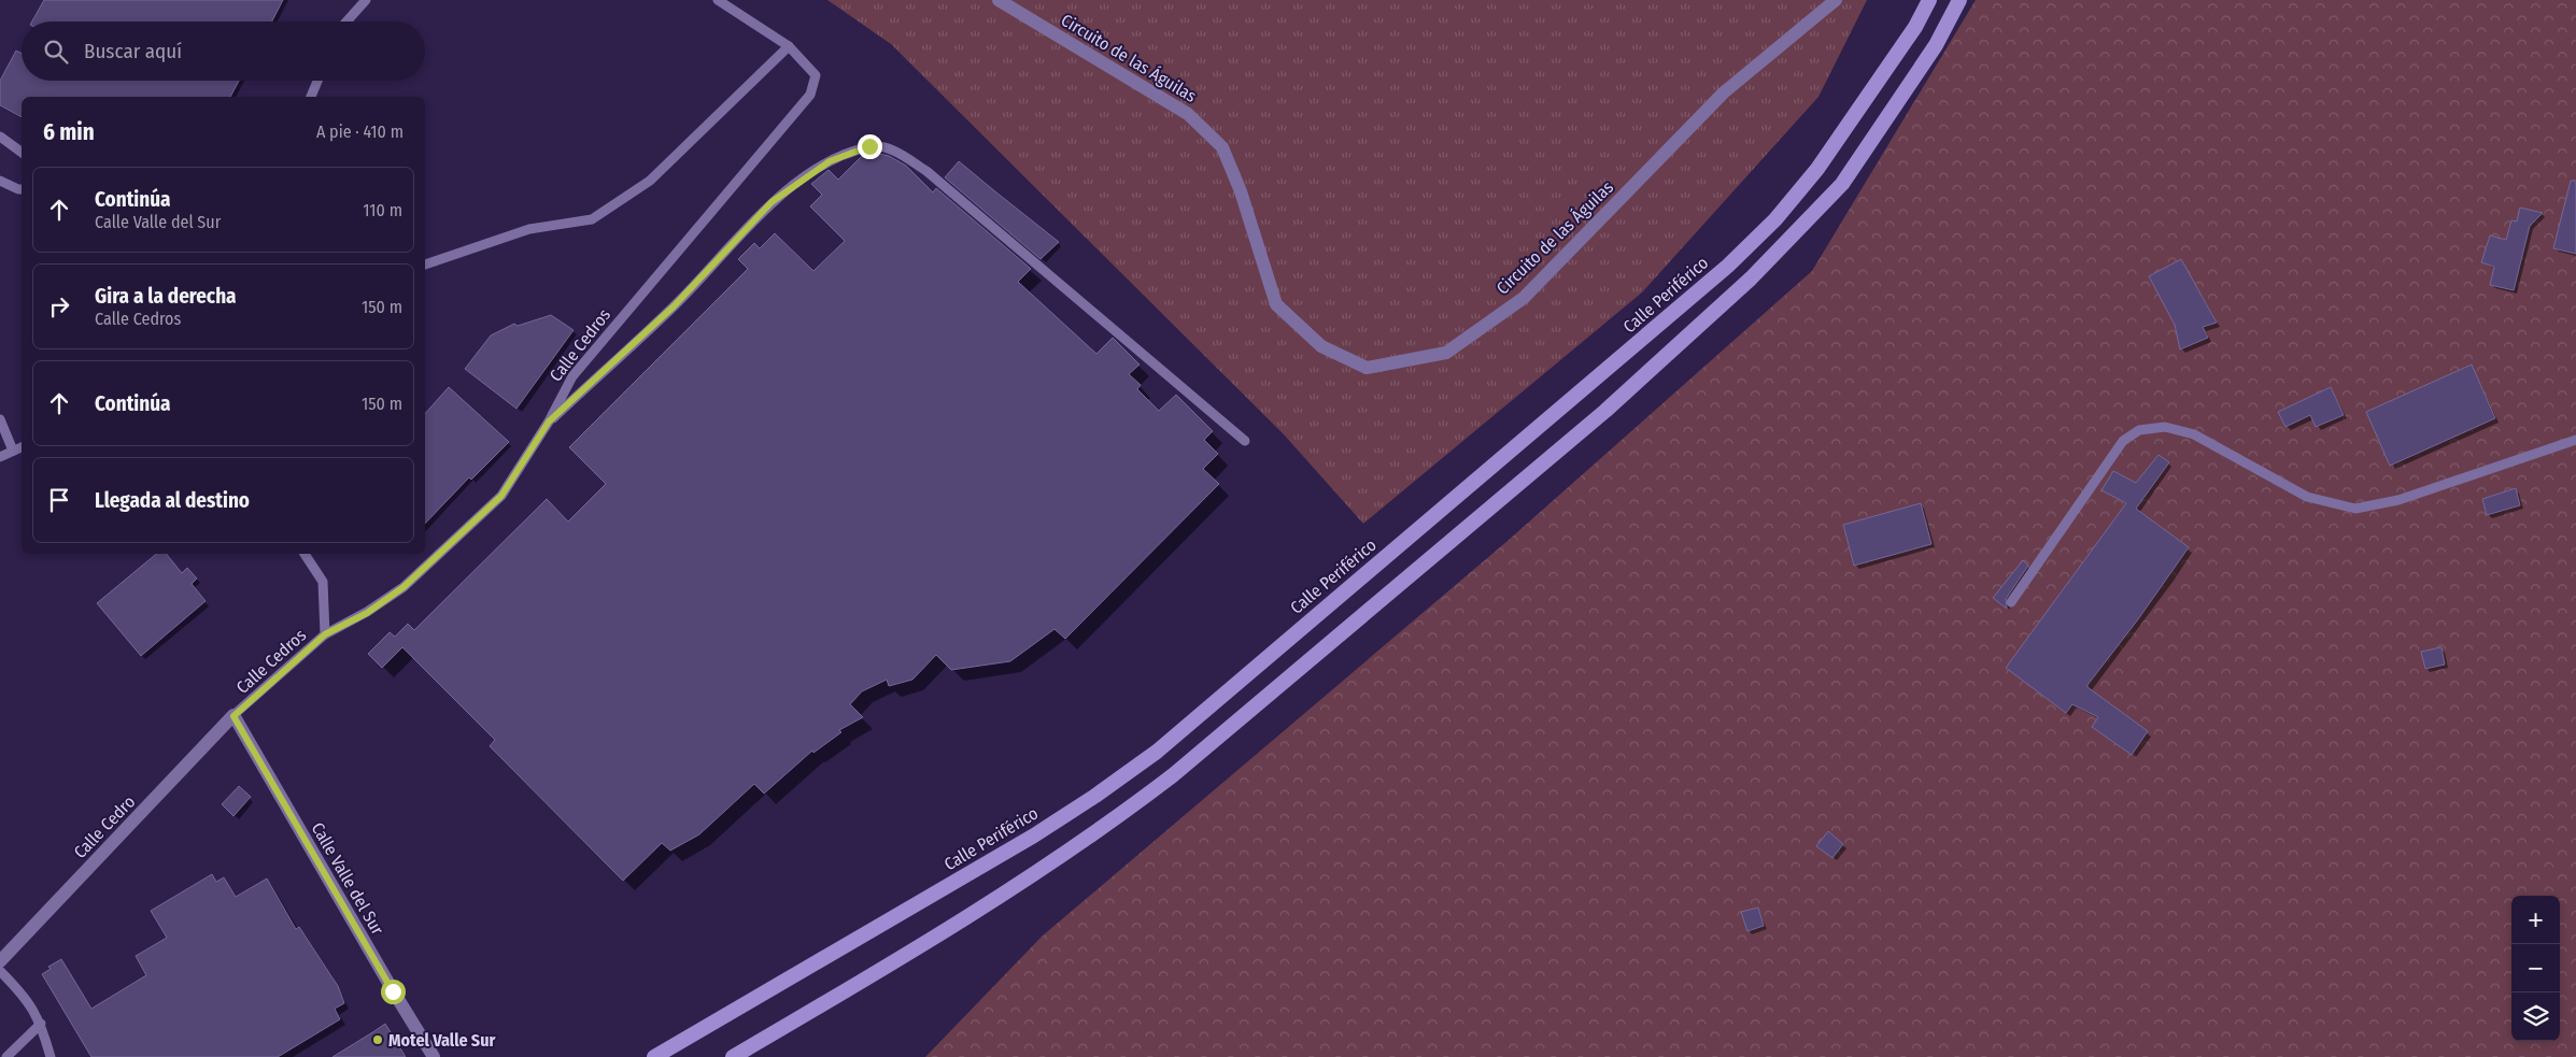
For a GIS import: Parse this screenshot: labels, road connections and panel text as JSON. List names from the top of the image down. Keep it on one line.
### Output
{"streets":{"highway":["Calle Periférico"],"street":["Circuito de las Águilas","Calle Cedro","Calle Valle del Sur"],"lane":["Calle Cedros"]},"crossings":[["Calle Cedros","Calle Cedro"],["Calle Cedros","Calle Valle del Sur"],["Calle Cedro","Calle Valle del Sur"]],"places":["Motel Valle Sur"],"page":{"search":"Buscar aquí","heading":["6 min","A pie · 410 m"],"list":[["Continúa","Calle Valle del Sur","110 m"],["Gira a la derecha","Calle Cedros","150 m"],["Continúa","150 m"],"Llegada al destino"],"map_buttons":["+","−"]}}
